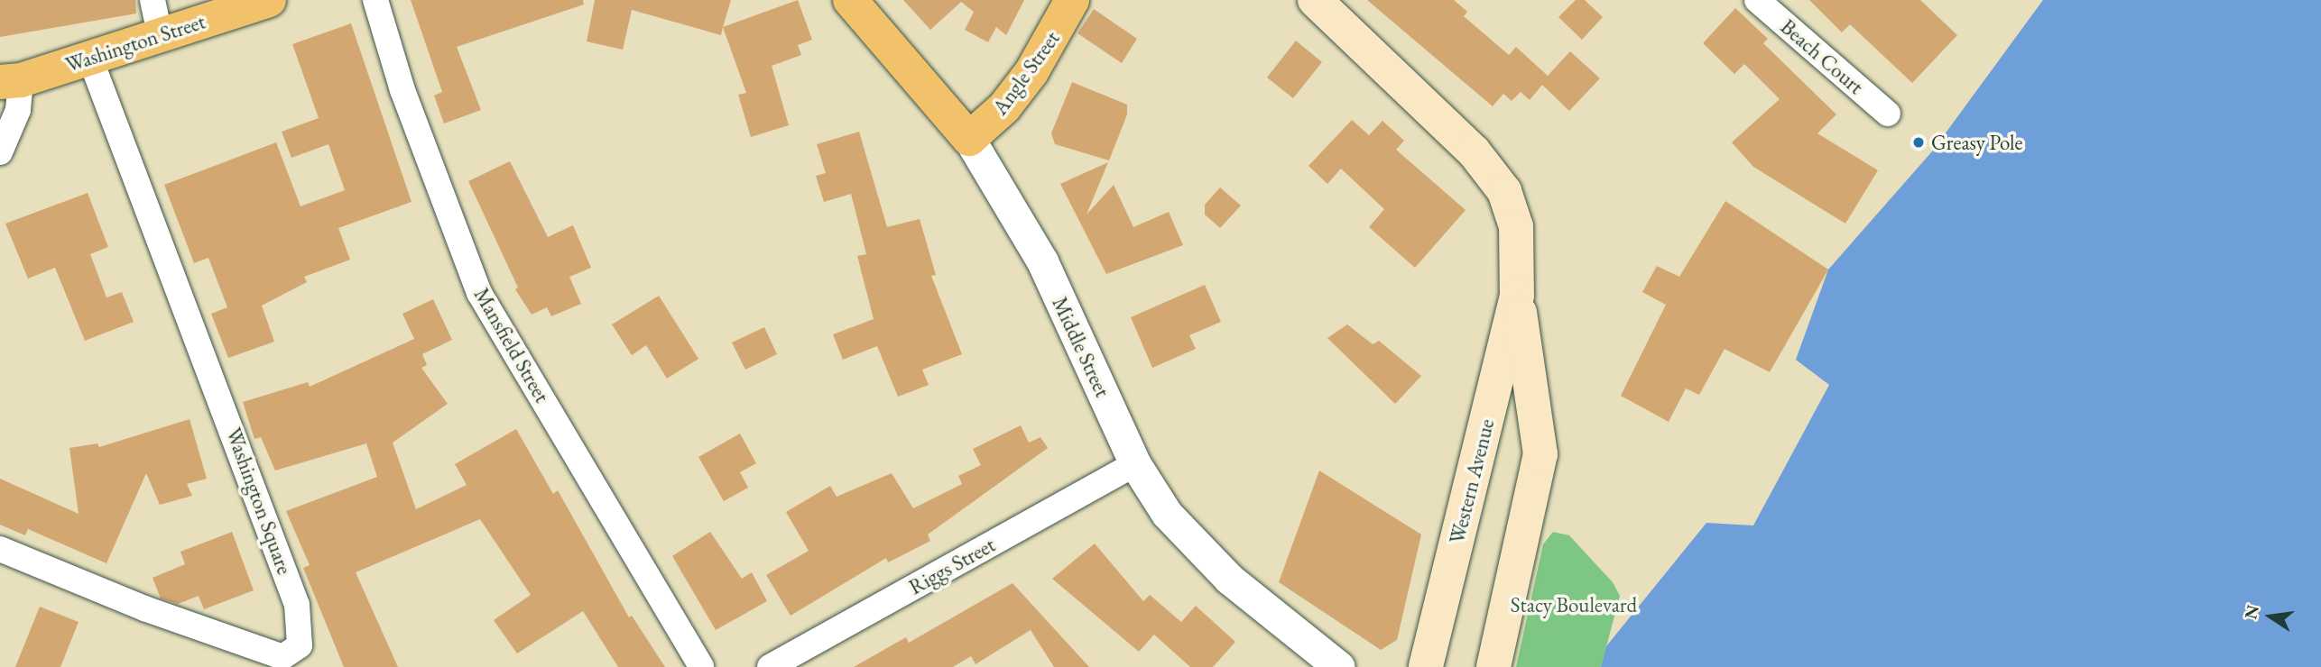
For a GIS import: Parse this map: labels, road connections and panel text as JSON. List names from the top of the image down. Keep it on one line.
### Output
{"streets":{"main road":["Washington Street","Angle Street","Middle Street","Western Avenue"],"street":["Beach Court","Mansfield Street","Washington Square","Riggs Street"]},"crossings":[["Washington Street","Washington Square"],["Angle Street","Middle Street"],["Middle Street","Riggs Street"]],"parks":["Stacy Boulevard"],"places":["Greasy Pole"],"north":"left"}
